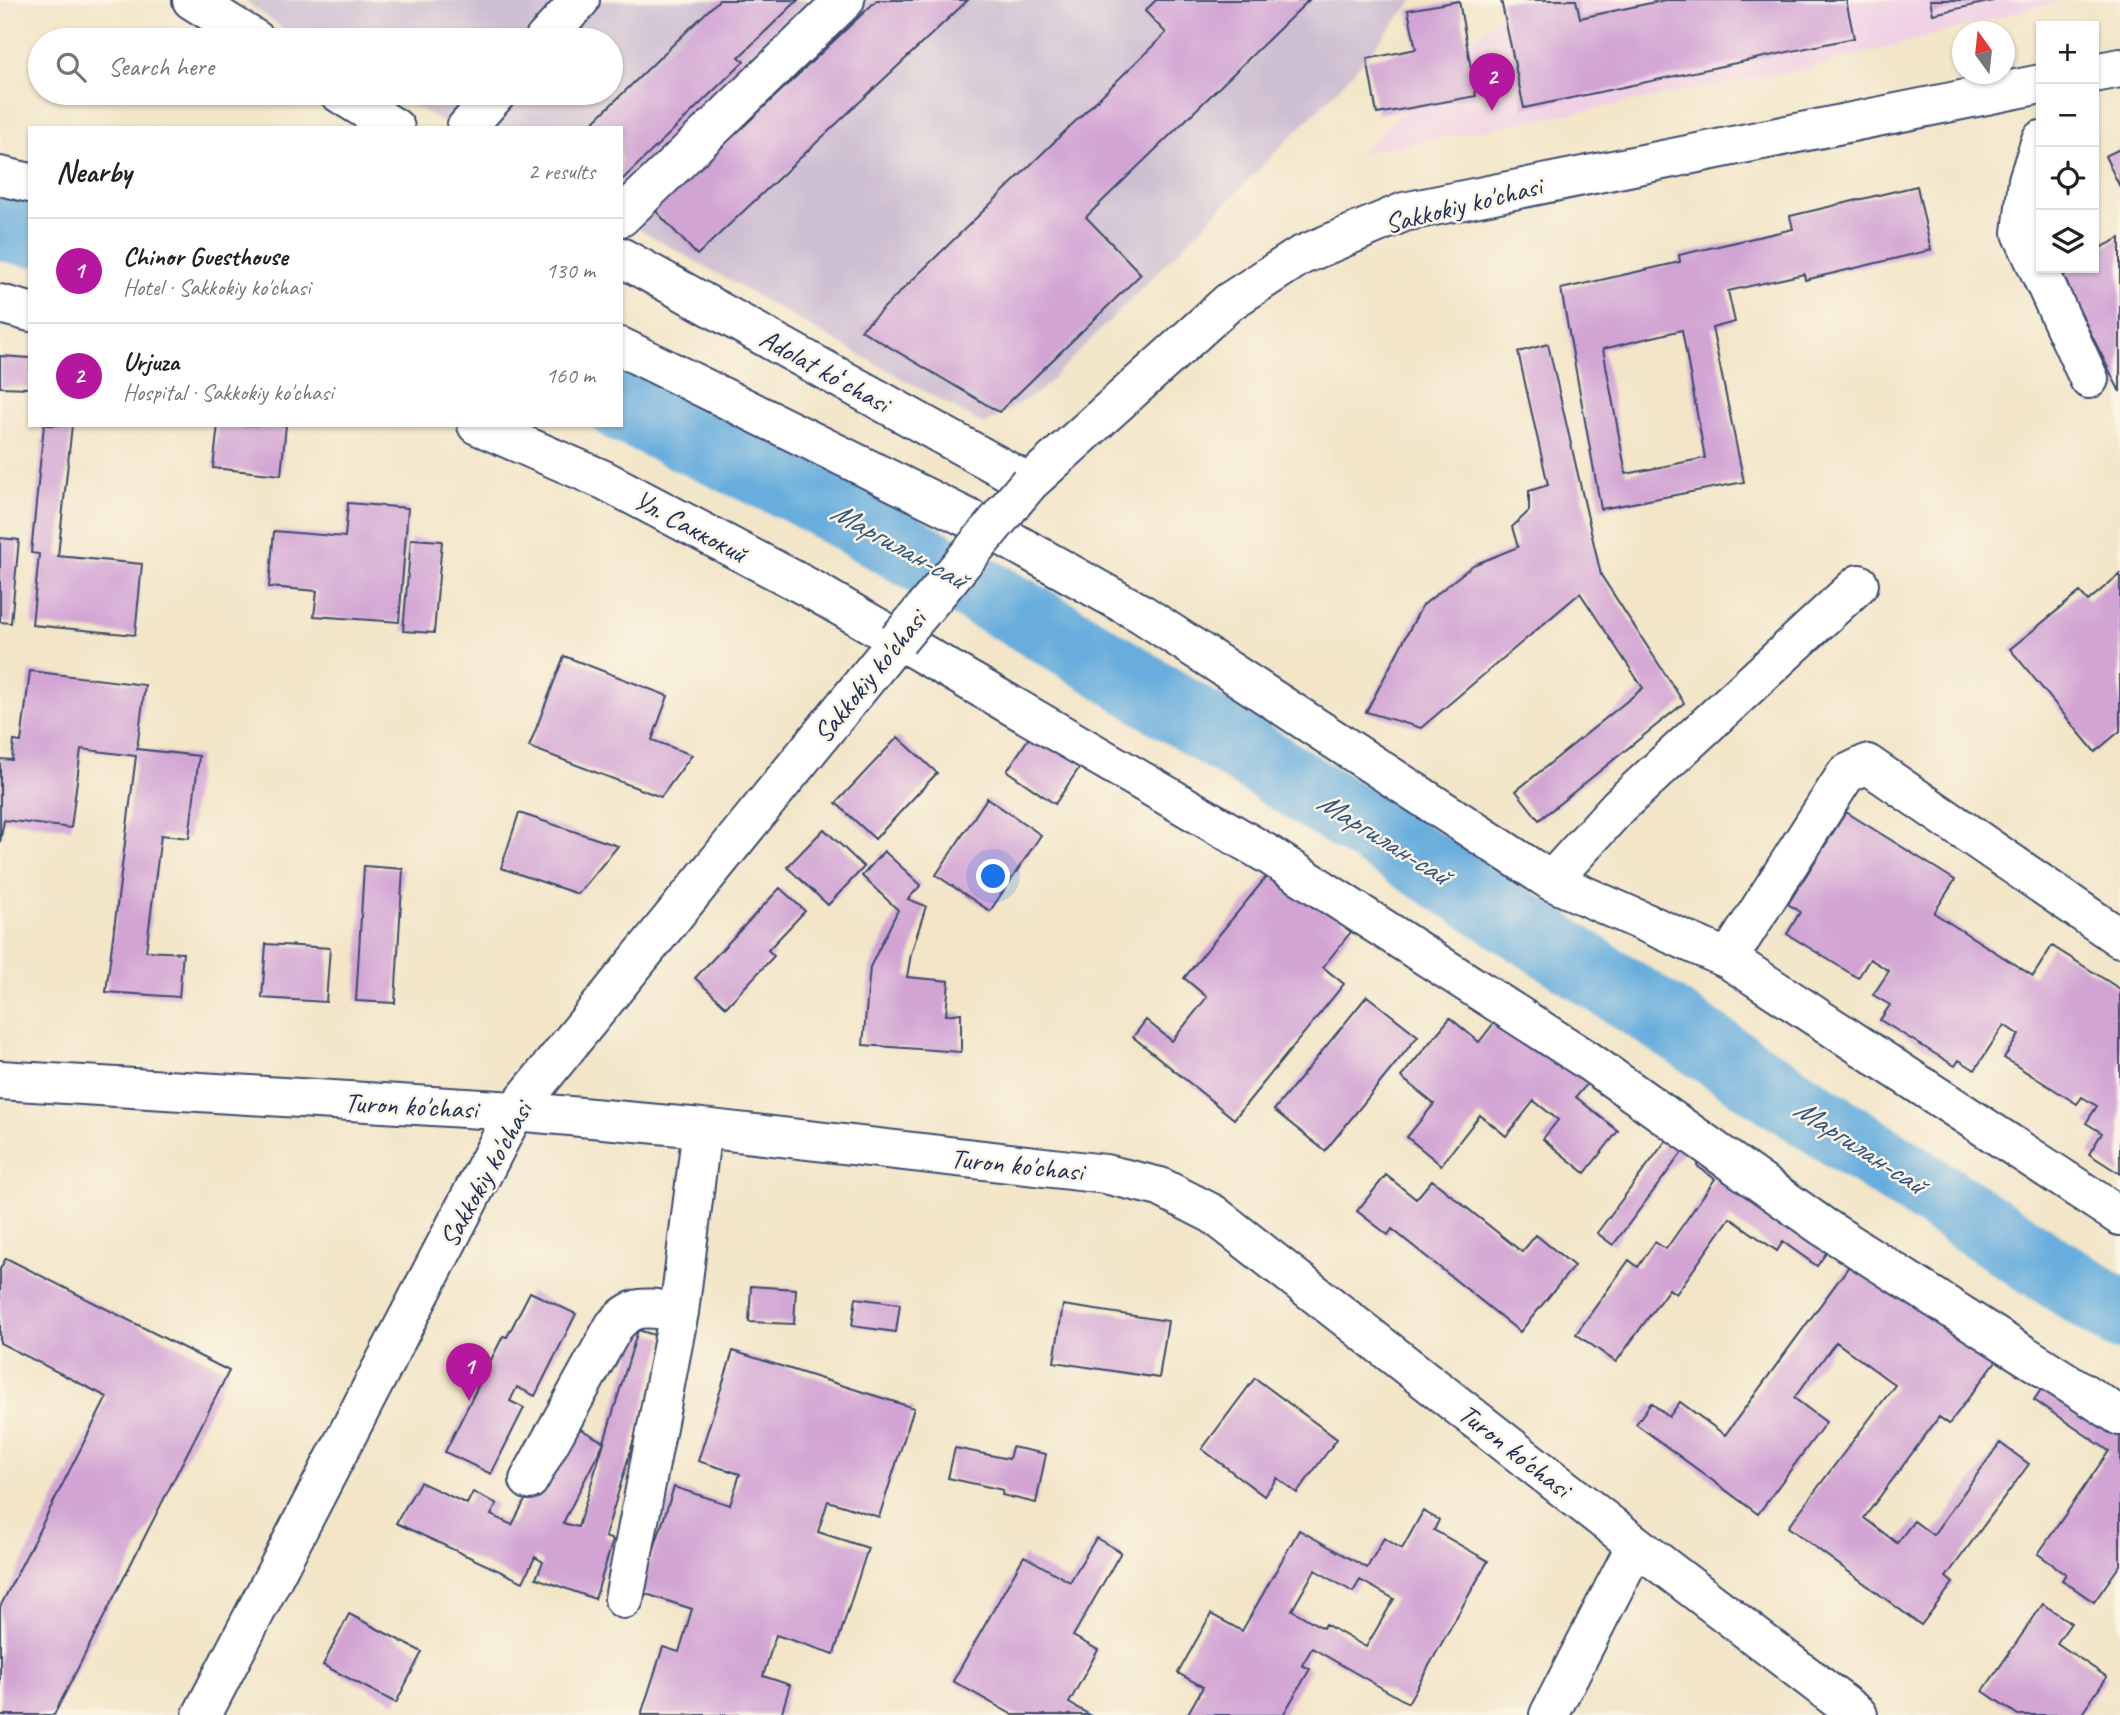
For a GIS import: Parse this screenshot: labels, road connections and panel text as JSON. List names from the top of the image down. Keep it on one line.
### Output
{"streets":{"street":["Sakkokiy ko'chasi","Adolat koʻchasi","Ул. Саккокий","Turon ko'chasi"]},"crossings":[["Sakkokiy ko'chasi","Adolat koʻchasi"],["Sakkokiy ko'chasi","Ул. Саккокий"],["Sakkokiy ko'chasi","Turon ko'chasi"]],"water":["Маргилан-сай"],"north":"top","page":{"map_buttons":["+","−"],"search":"Search here","pins":["2","1"],"heading":["Nearby","2 results"],"list":[{"mark":"1","name":"Chinor Guesthouse","note":"Hotel · Sakkokiy ko'chasi","value":"130 m"},{"mark":"2","name":"Urjuza","note":"Hospital · Sakkokiy ko'chasi","value":"160 m"}]}}
